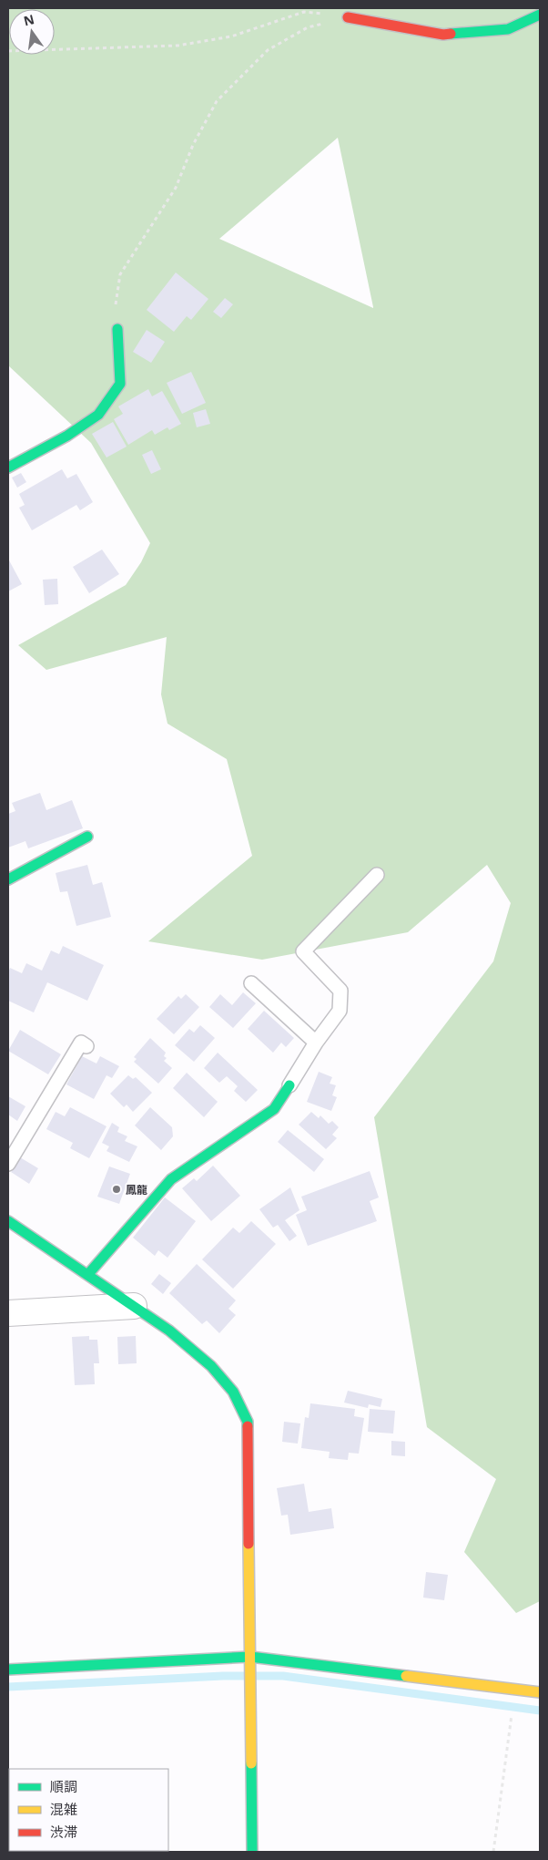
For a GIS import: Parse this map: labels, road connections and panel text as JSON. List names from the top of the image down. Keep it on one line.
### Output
{"places":["鳳龍"],"legend":["順調","混雑","渋滞"],"north":"top"}
